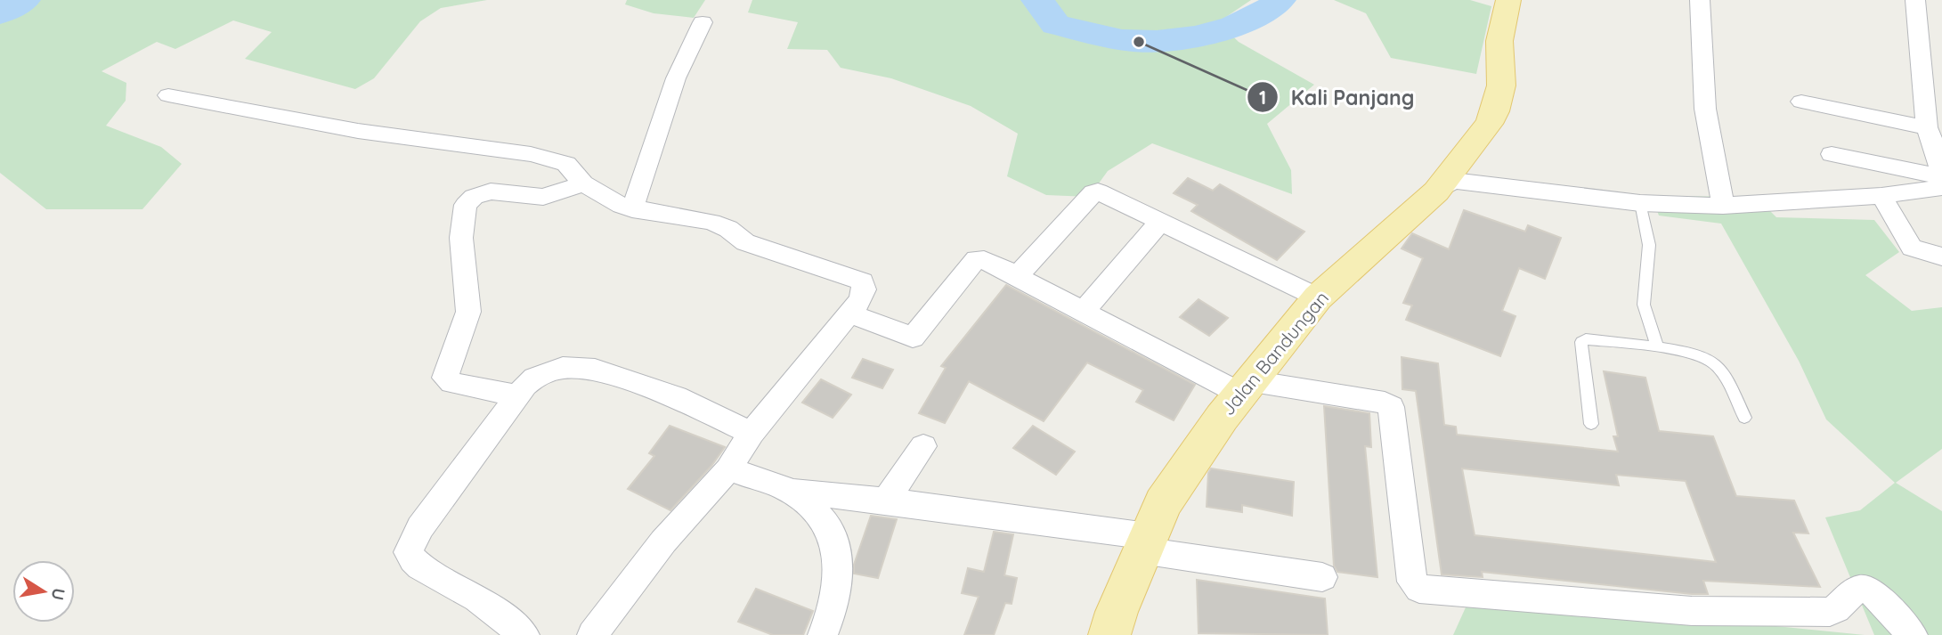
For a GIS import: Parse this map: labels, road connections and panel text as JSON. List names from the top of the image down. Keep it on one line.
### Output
{"streets":{"main road":["Jalan Bandungan"]},"places":["Kali Panjang"],"north":"right"}
